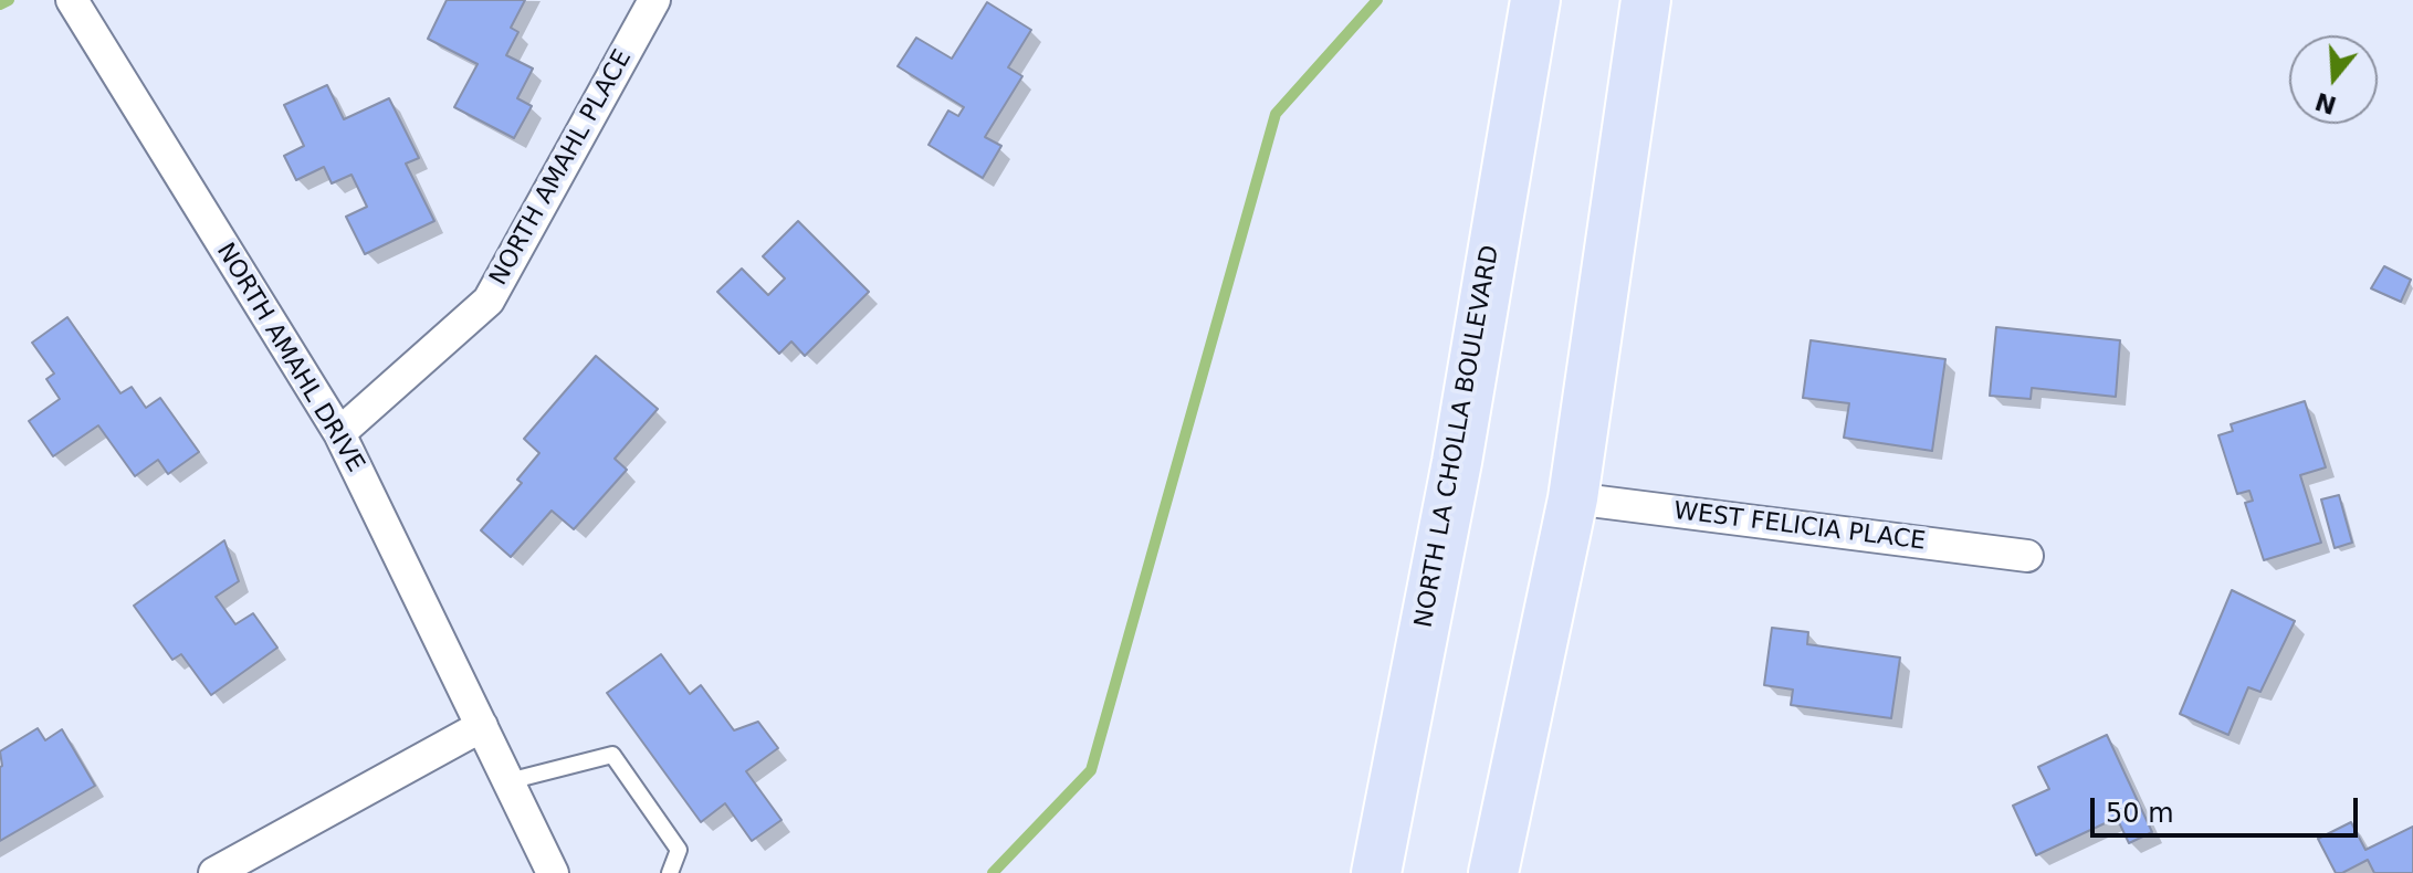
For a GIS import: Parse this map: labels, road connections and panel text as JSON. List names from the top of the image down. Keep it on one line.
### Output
{"streets":{"main road":["NORTH LA CHOLLA BOULEVARD"],"street":["NORTH AMAHL PLACE","NORTH AMAHL DRIVE","WEST FELICIA PLACE"]},"crossings":[["NORTH AMAHL PLACE","NORTH AMAHL DRIVE"]],"scale_bar":"50 m","north":"bottom"}
